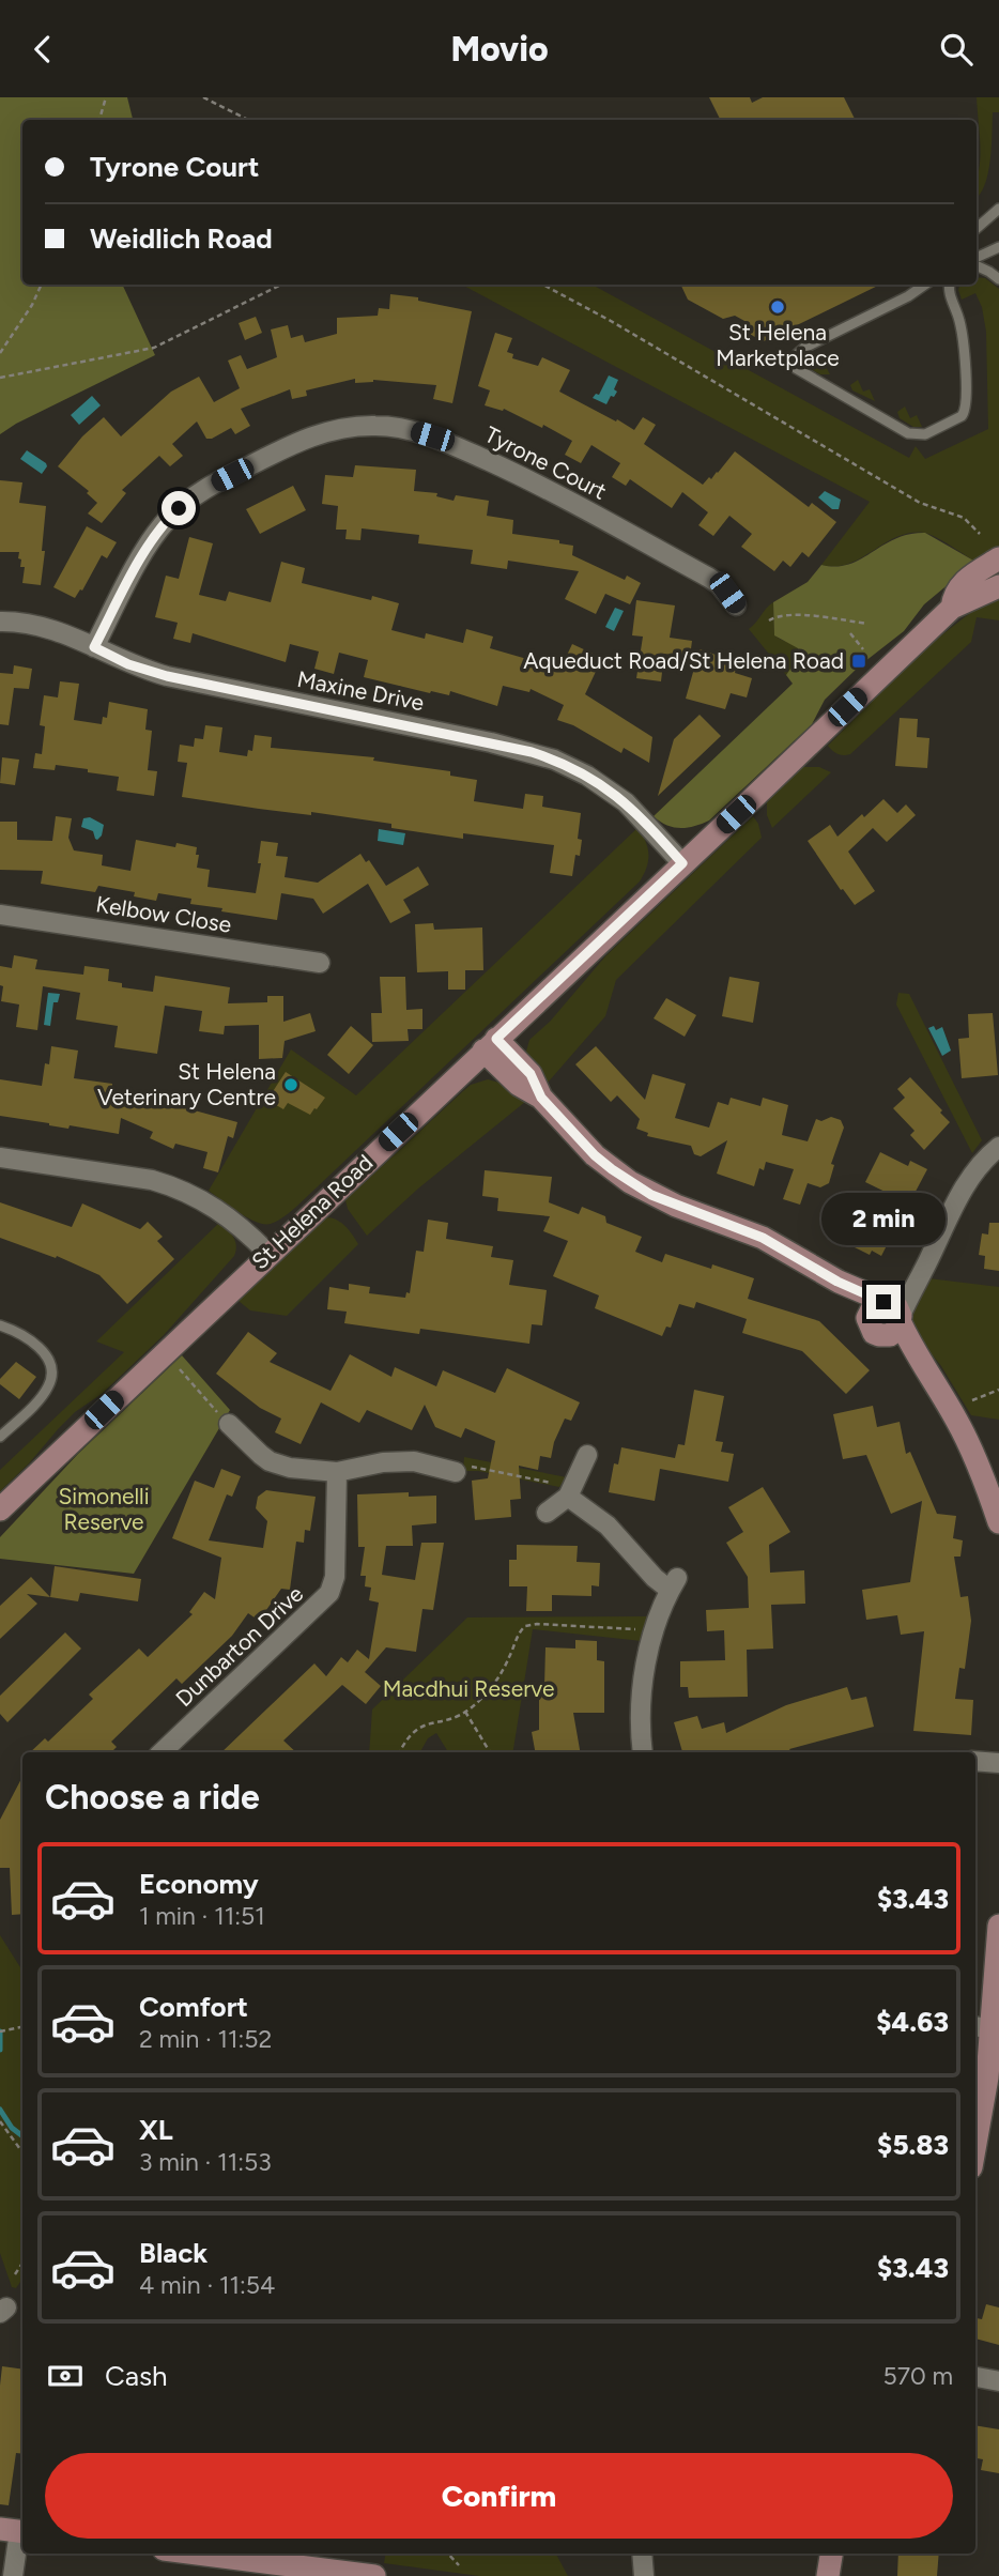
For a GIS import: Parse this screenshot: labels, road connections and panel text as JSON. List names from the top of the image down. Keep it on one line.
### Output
{"streets":{"main road":["St Helena Road"],"street":["Tyrone Court","Maxine Drive","Kelbow Close","Dunbarton Drive"]},"crossings":[["Tyrone Court","Maxine Drive"],["Maxine Drive","St Helena Road"]],"parks":["Simonelli Reserve","Macdhui Reserve"],"places":{"other":["St Helena Marketplace","St Helena Veterinary Centre"],"transit":["Aqueduct Road/St Helena Road"]},"page":{"header":"Movio","banner":["Tyrone Court","Weidlich Road"],"bubble":"2 min","heading":"Choose a ride","list":[{"name":"Economy","note":"1 min · 11:51","value":"$3.43"},{"name":"Comfort","note":"2 min · 11:52","value":"$4.63"},{"name":"XL","note":"3 min · 11:53","value":"$5.83"},{"name":"Black","note":"4 min · 11:54","value":"$3.43"}],"pay":["Cash","570 m"],"buttons":"Confirm"}}
